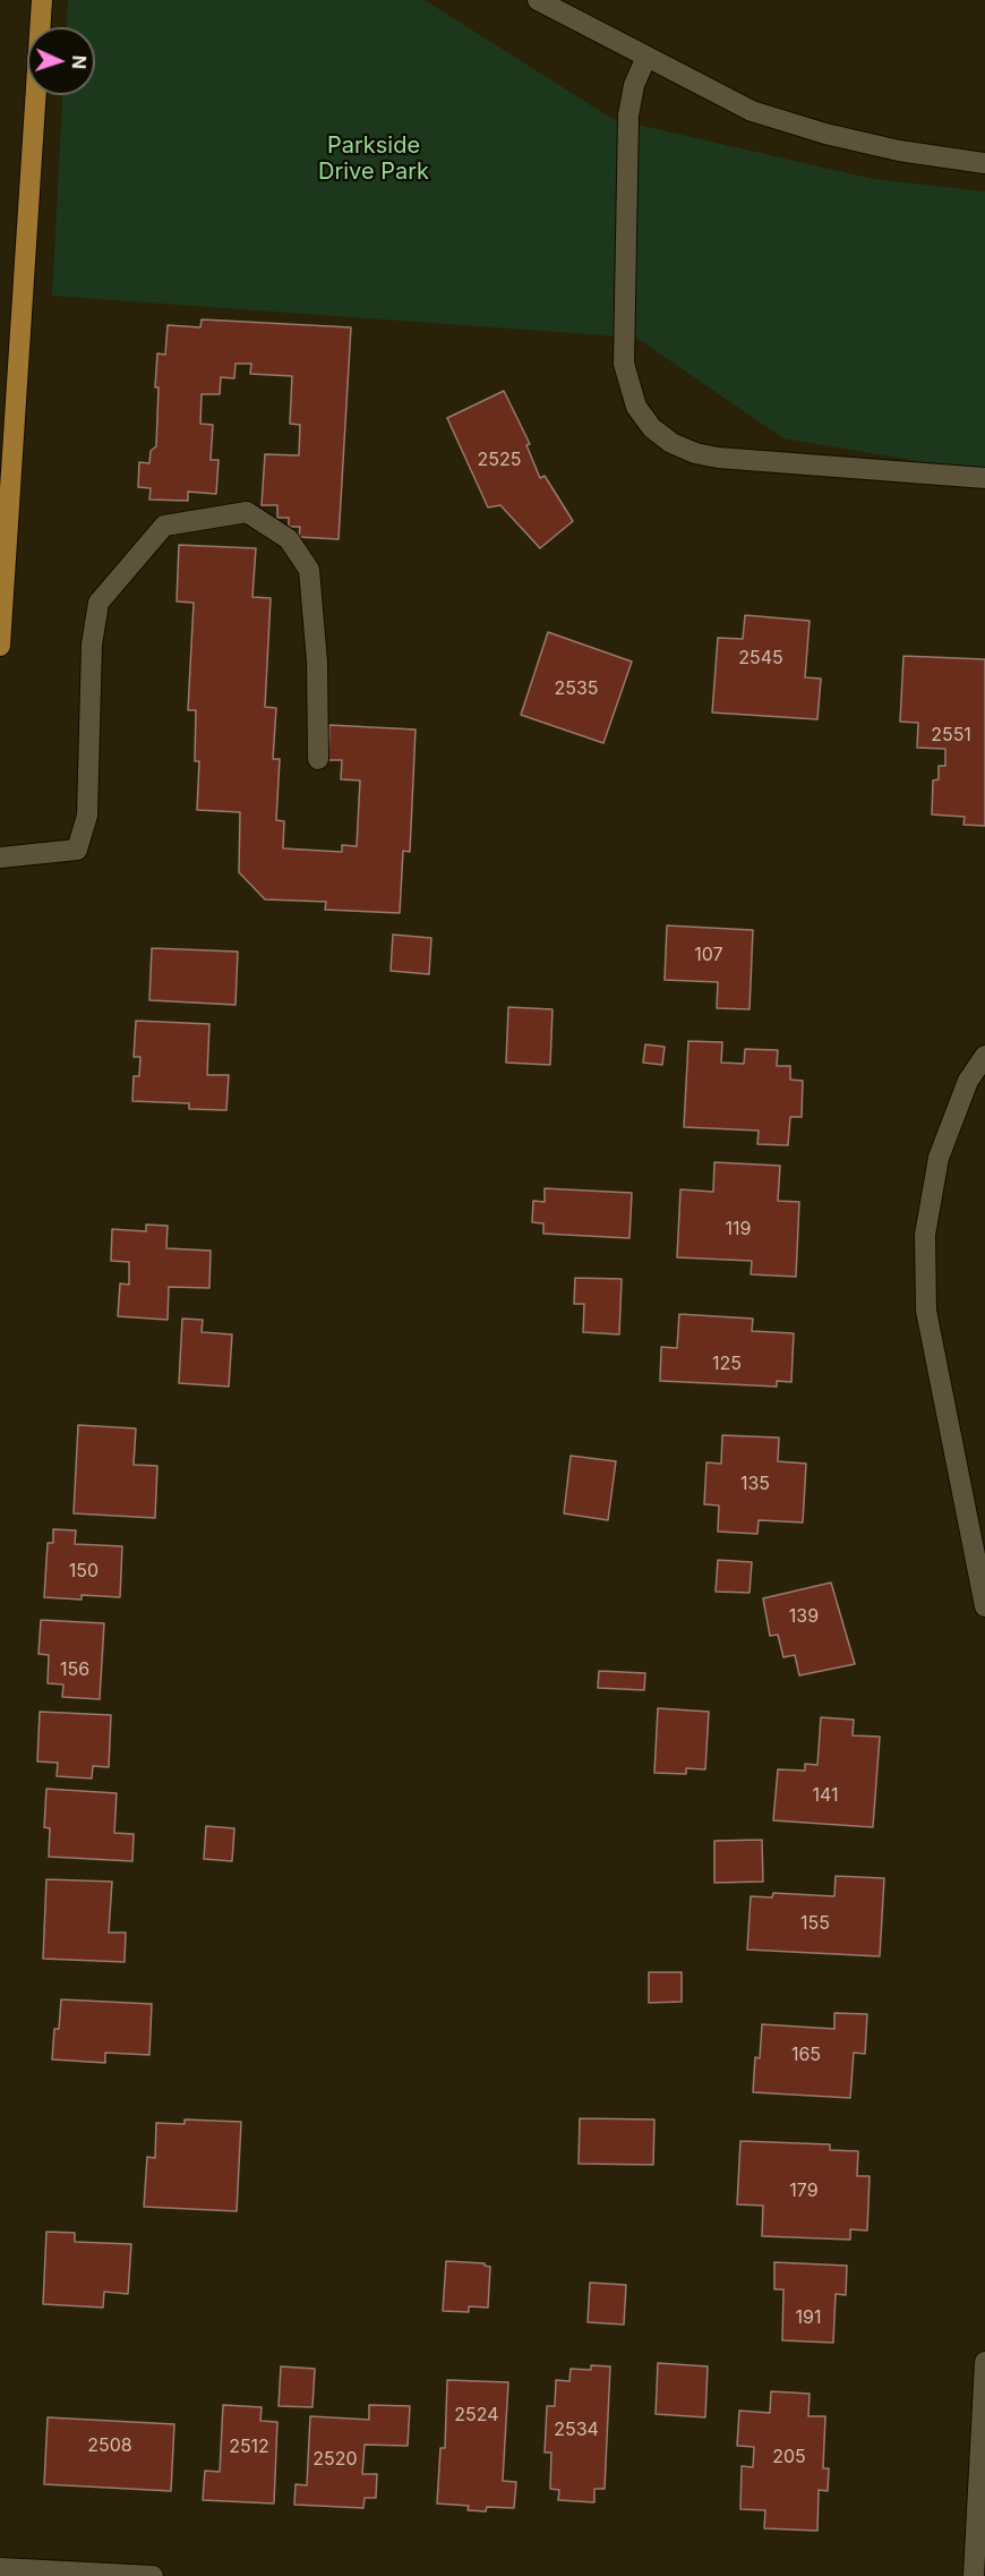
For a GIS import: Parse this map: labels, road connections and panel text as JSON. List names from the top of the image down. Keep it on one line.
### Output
{"parks":["Parkside Drive Park"],"house_numbers":["2525","2545","2535","2551","107","119","125","135","150","139","156","141","155","165","179","191","2524","2534","2508","2512","205","2520"],"north":"right"}
